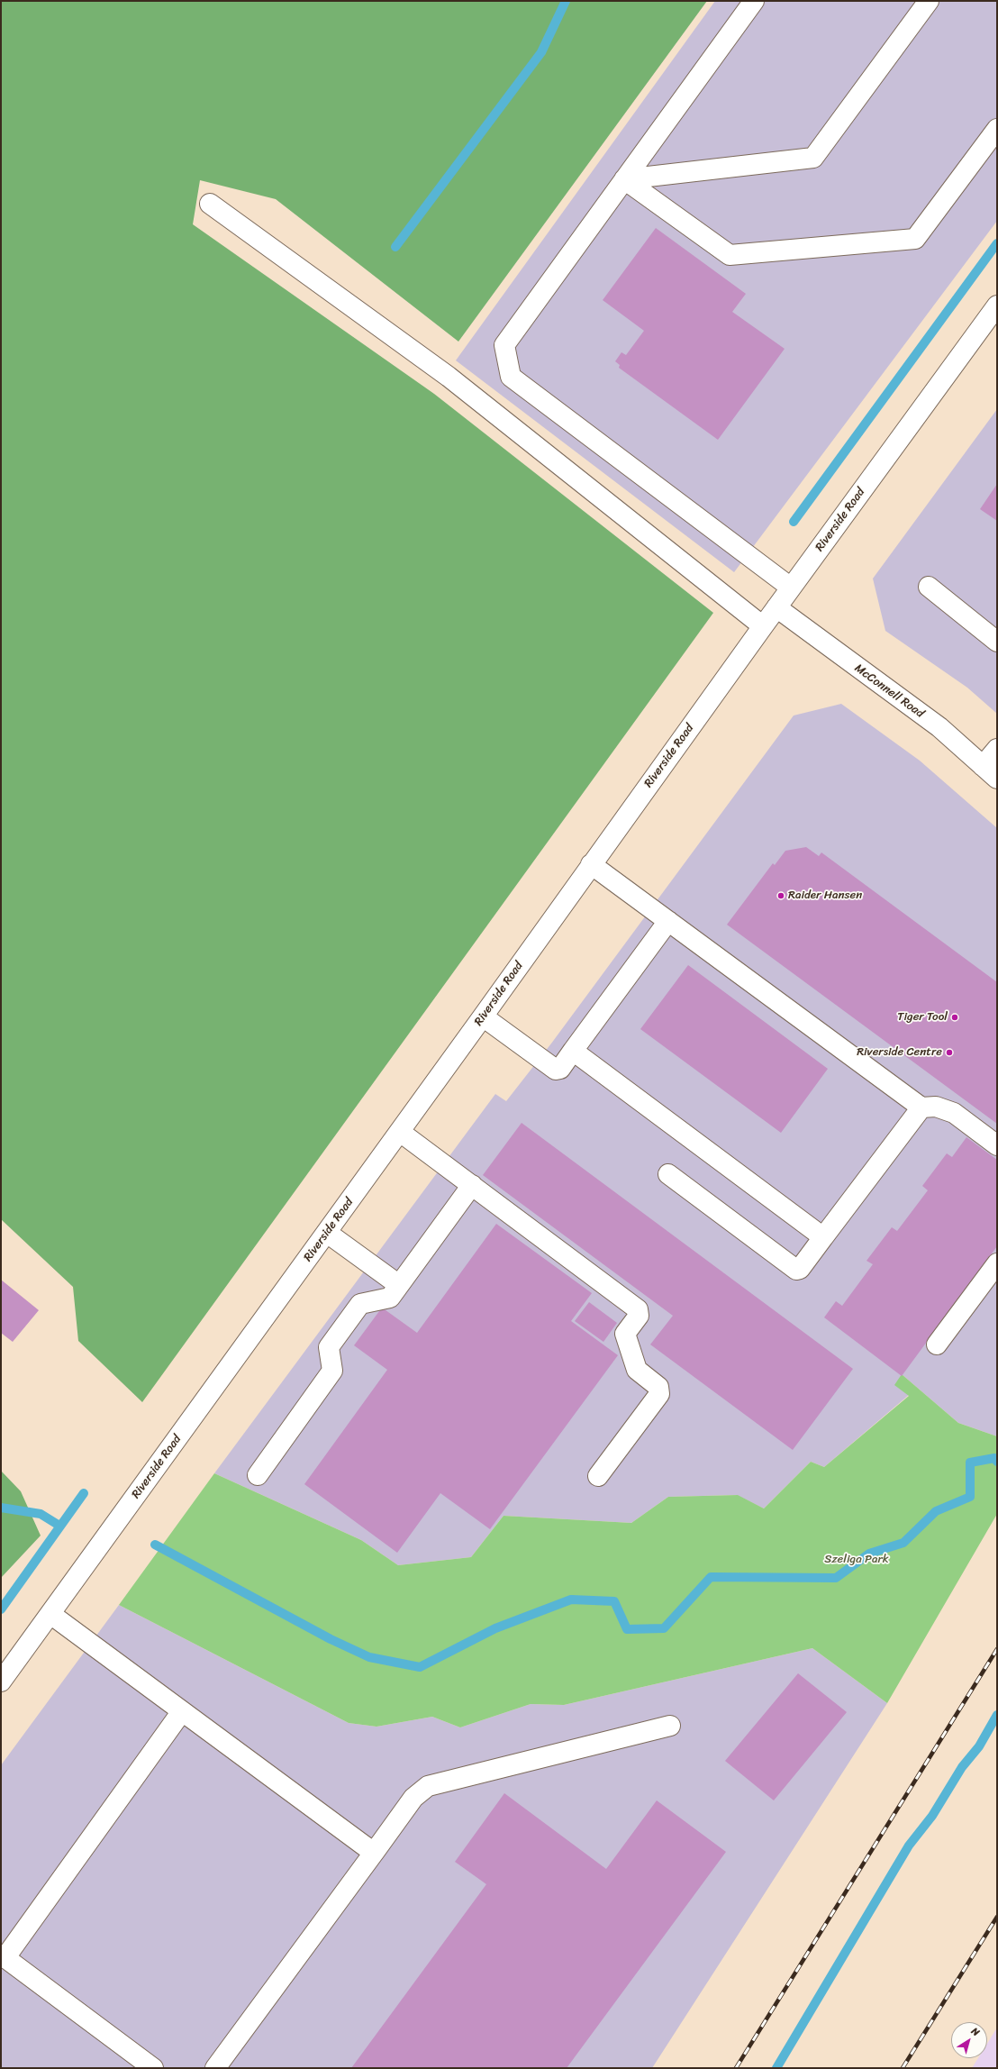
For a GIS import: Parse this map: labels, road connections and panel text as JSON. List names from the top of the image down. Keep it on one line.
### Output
{"streets":{"street":["Riverside Road","McConnell Road"]},"crossings":[["Riverside Road","McConnell Road"]],"parks":["Szeliga Park"],"places":["Raider Hansen","Tiger Tool","Riverside Centre"],"north":"top right"}
